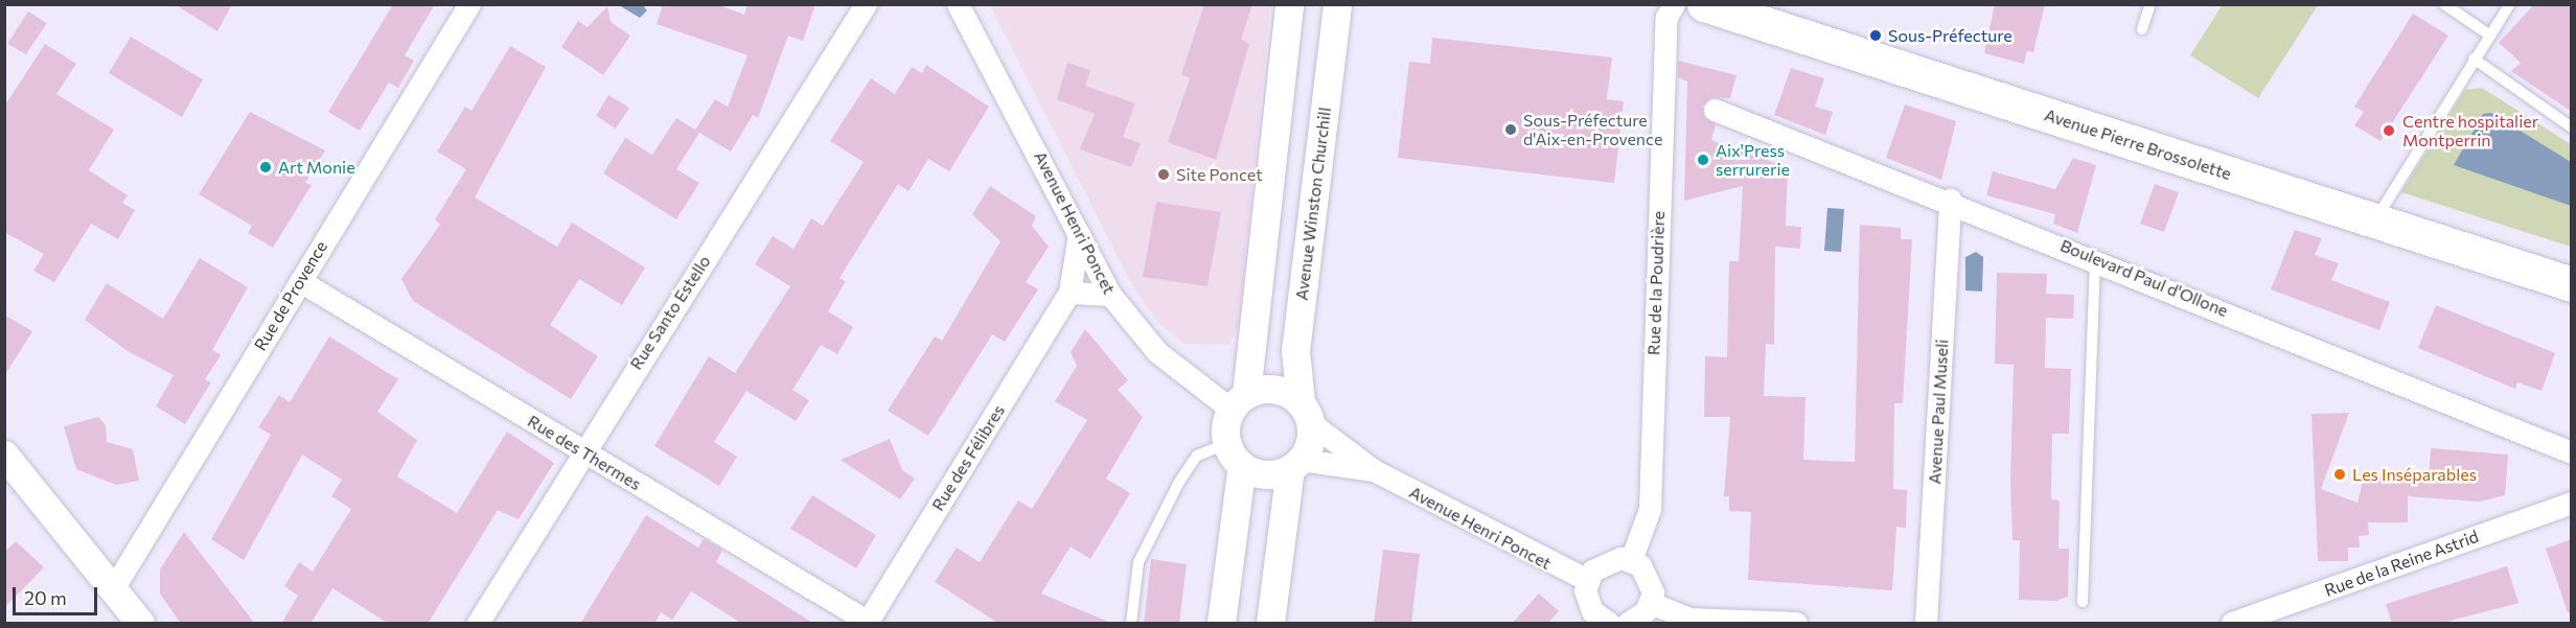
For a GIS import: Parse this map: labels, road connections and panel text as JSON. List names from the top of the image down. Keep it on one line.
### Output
{"streets":{"main road":["Avenue Pierre Brossolette"],"street":["Avenue Winston Churchill","Avenue Henri Poncet","Boulevard Paul d'Ollone","Rue de la Poudrière","Rue de Provence","Rue Santo Estello","Avenue Paul Museli","Rue des Thermes","Rue des Félibres","Rue de la Reine Astrid"]},"crossings":[["Avenue Winston Churchill","Avenue Henri Poncet"],["Avenue Henri Poncet","Rue des Félibres"],["Boulevard Paul d'Ollone","Avenue Paul Museli"],["Rue de Provence","Rue des Thermes"],["Rue Santo Estello","Rue des Thermes"],["Rue des Thermes","Rue des Félibres"]],"places":["Sous-Préfecture","Sous-Préfecture d'Aix-en-Provence","Centre hospitalier Montperrin","Aix'Press serrurerie","Art Monie","Site Poncet","Les Inséparables"],"scale_bar":"20 m"}
